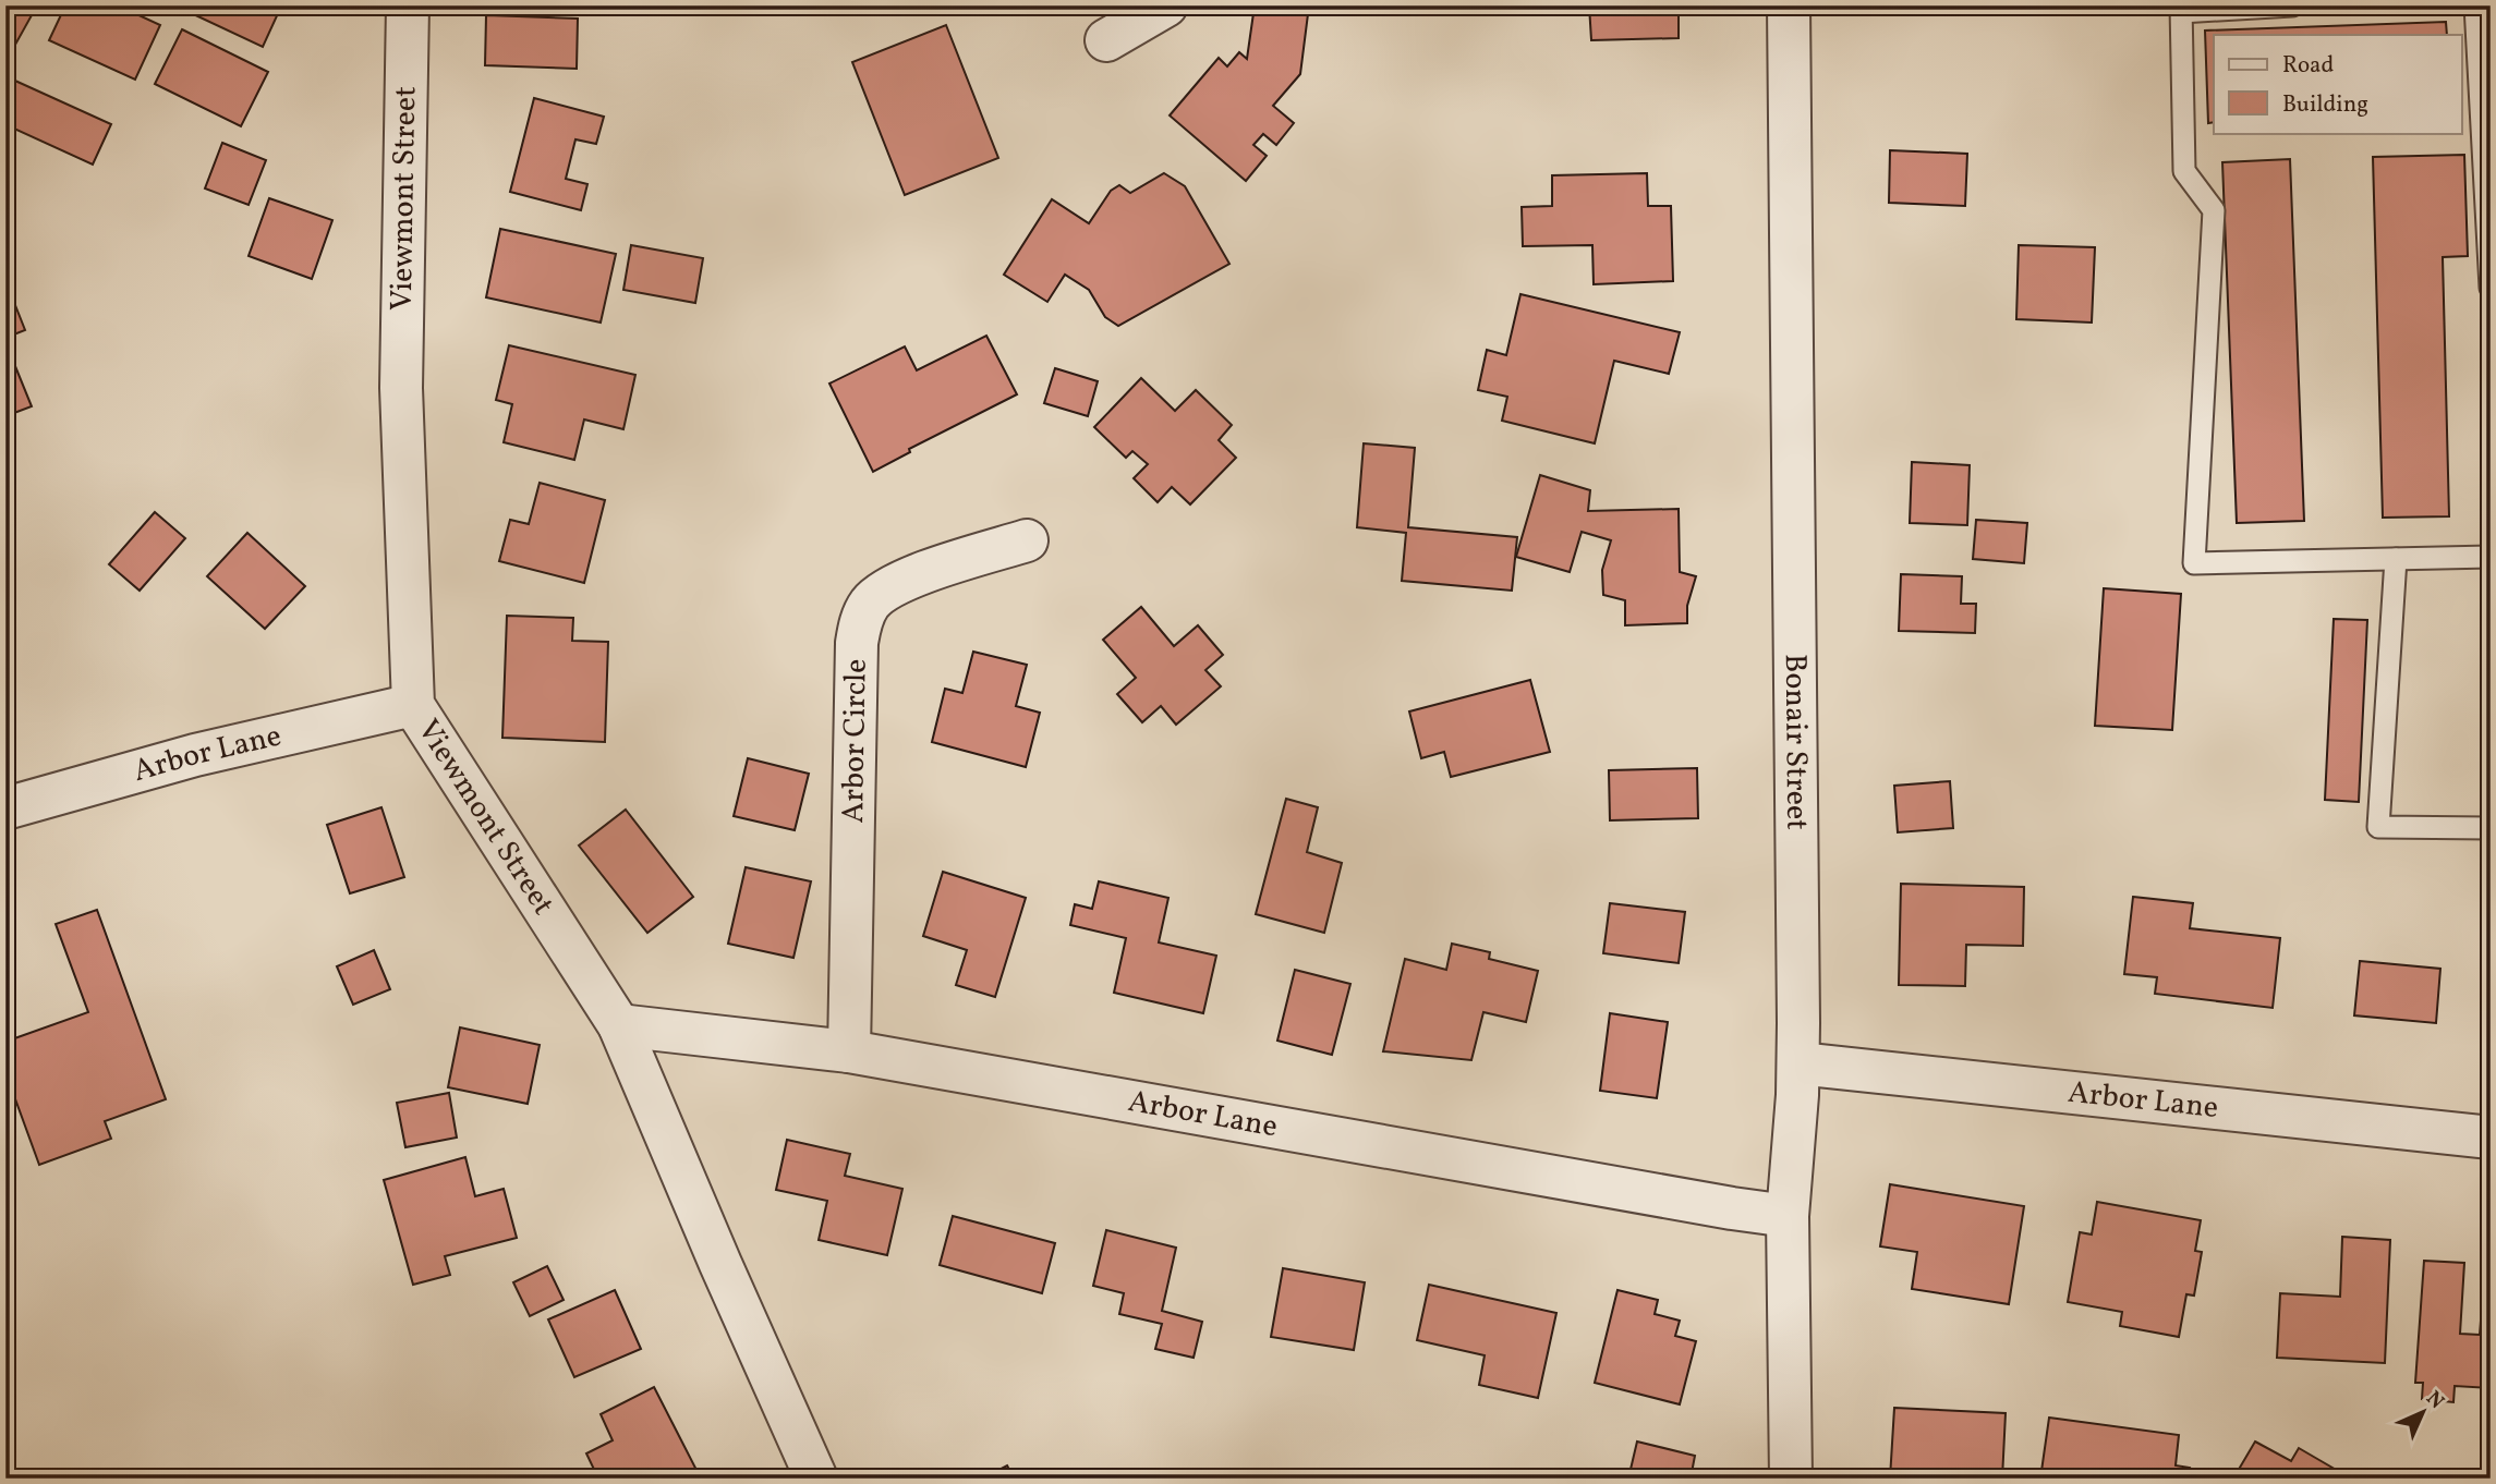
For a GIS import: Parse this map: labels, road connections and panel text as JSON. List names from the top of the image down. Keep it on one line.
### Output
{"streets":{"street":["Viewmont Street","Arbor Circle","Bonair Street","Arbor Lane"]},"crossings":[["Viewmont Street","Arbor Lane"],["Arbor Circle","Arbor Lane"],["Bonair Street","Arbor Lane"]],"legend":["Road","Building"],"north":"top right"}
